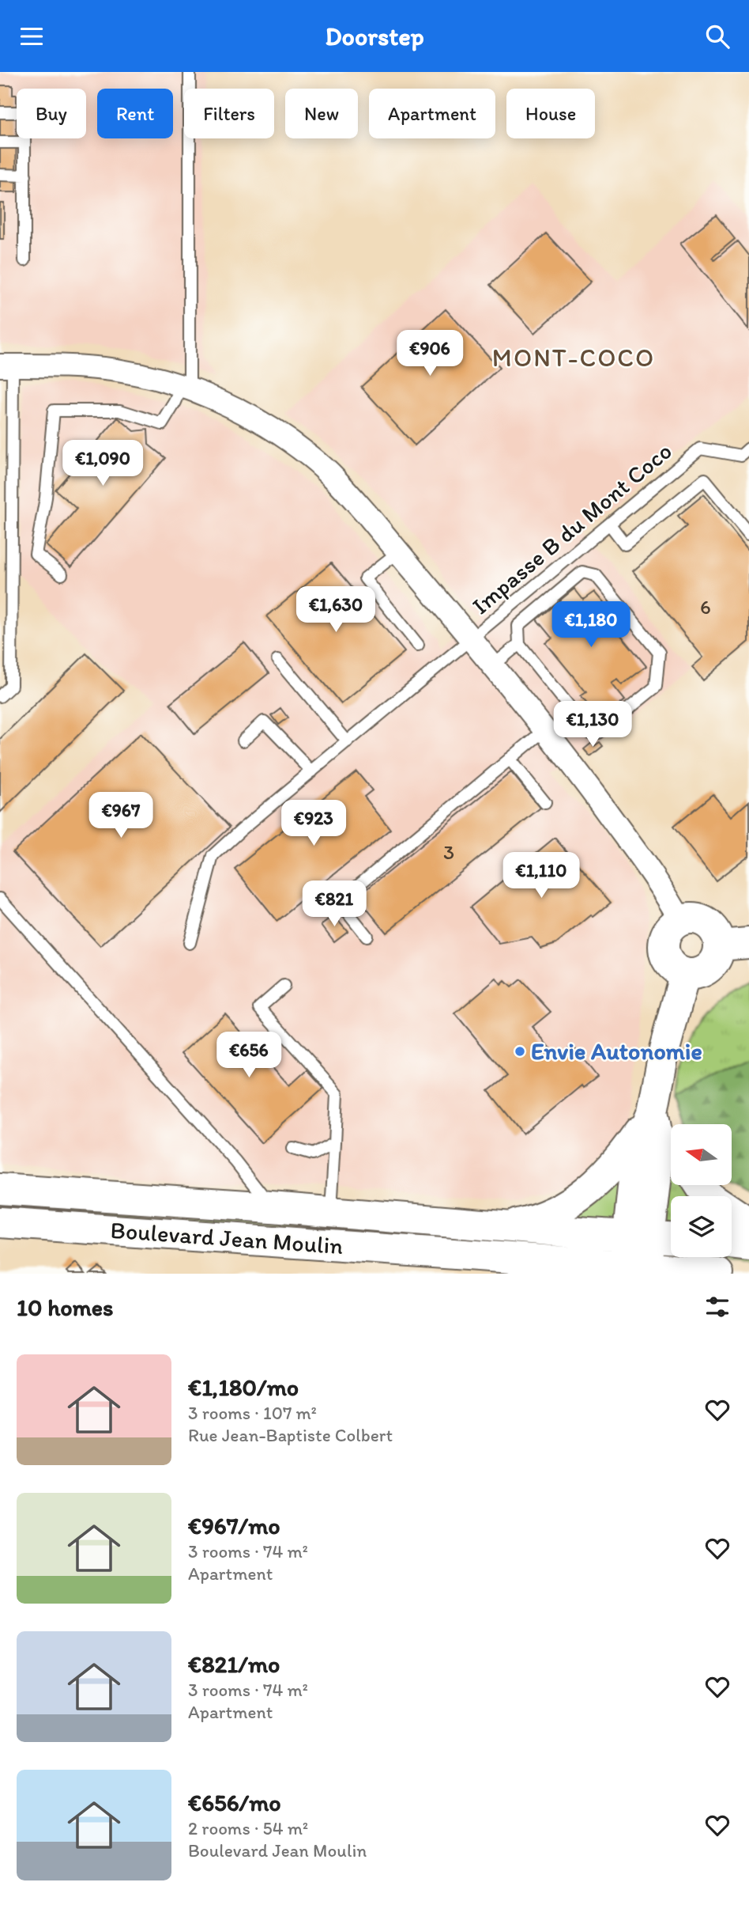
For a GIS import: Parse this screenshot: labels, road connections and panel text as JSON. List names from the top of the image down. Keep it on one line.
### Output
{"streets":{"main road":["Boulevard Jean Moulin"],"lane":["Impasse B du Mont Coco"]},"districts":["MONT-COCO"],"places":["Envie Autonomie"],"house_numbers":["6","3"],"north":"left","page":{"header":"Doorstep","chip":["Buy","Rent","Filters","New","Apartment","House"],"price":["€906","€1,090","€1,630","€1,180","€1,130","€967","€923","€1,110","€821","€656"],"heading":"10 homes","list":[{"name":"€1,180/mo","note":"3 rooms · 107 m² · Rue Jean-Baptiste Colbert"},{"name":"€967/mo","note":"3 rooms · 74 m² · Apartment"},{"name":"€821/mo","note":"3 rooms · 74 m² · Apartment"},{"name":"€656/mo","note":"2 rooms · 54 m² · Boulevard Jean Moulin"}]}}
